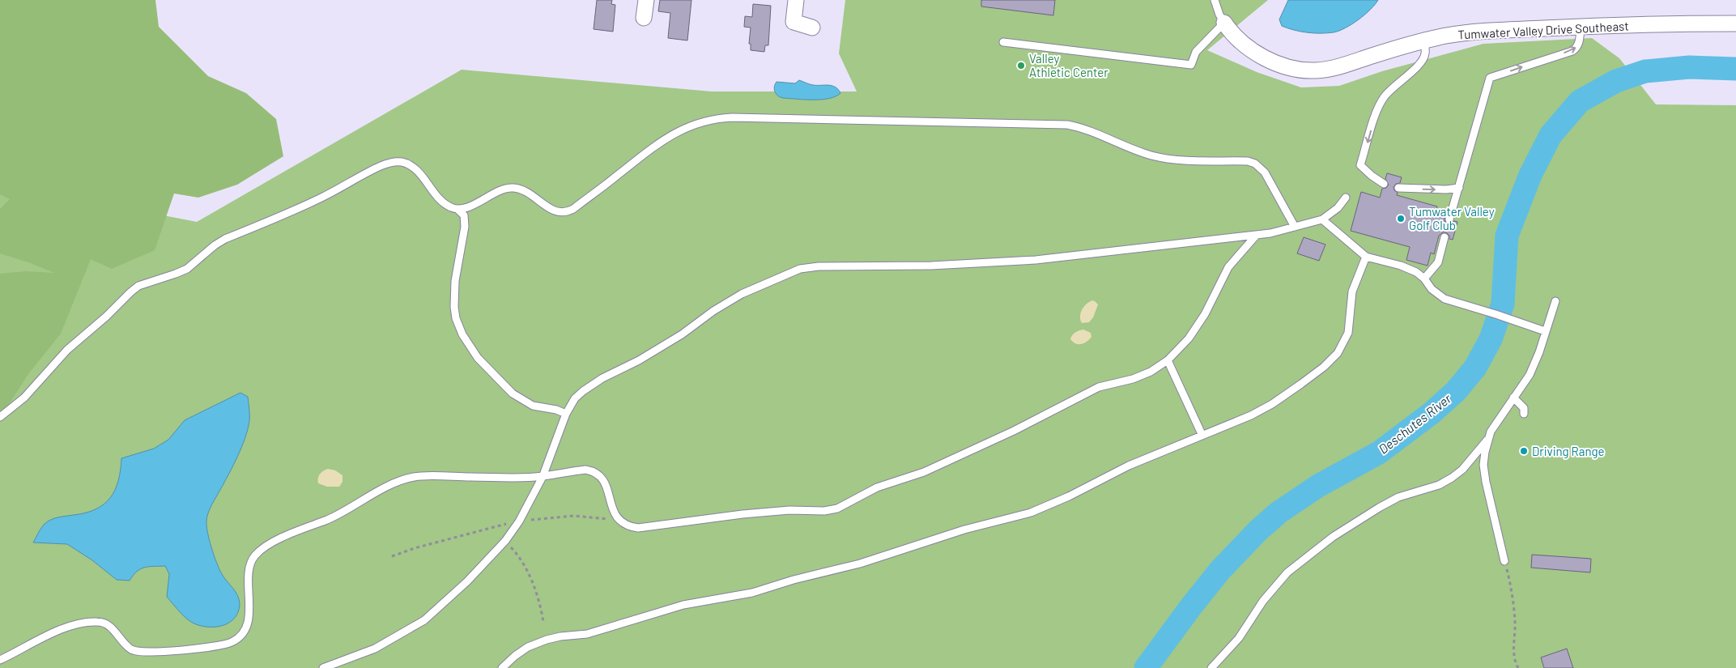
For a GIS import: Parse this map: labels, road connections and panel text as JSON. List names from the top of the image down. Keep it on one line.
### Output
{"streets":{"street":["Tumwater Valley Drive Southeast"]},"water":["Deschutes River"],"places":["Valley Athletic Center","Tumwater Valley Golf Club","Driving Range"]}
